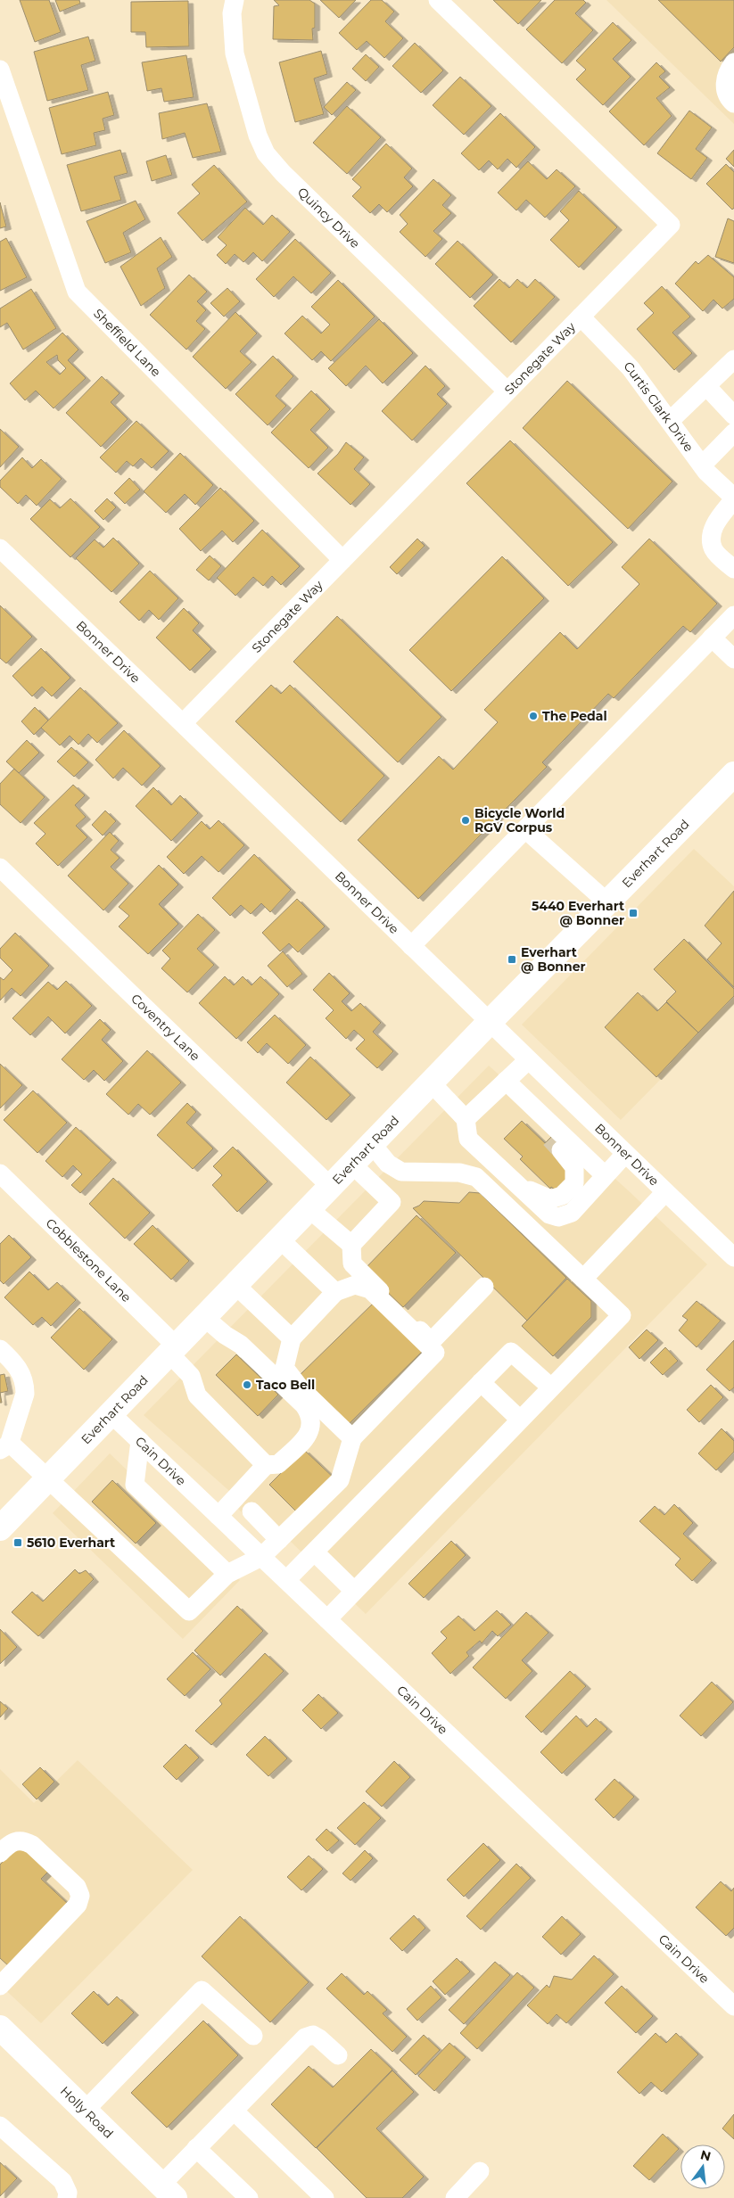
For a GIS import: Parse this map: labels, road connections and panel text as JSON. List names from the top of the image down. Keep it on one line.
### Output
{"streets":{"main road":["Everhart Road","Holly Road"],"street":["Quincy Drive","Sheffield Lane","Stonegate Way","Curtis Clark Drive","Bonner Drive","Coventry Lane","Cobblestone Lane","Cain Drive"]},"crossings":[["Quincy Drive","Stonegate Way"],["Sheffield Lane","Stonegate Way"],["Stonegate Way","Curtis Clark Drive"],["Stonegate Way","Bonner Drive"],["Bonner Drive","Everhart Road"],["Everhart Road","Coventry Lane"],["Everhart Road","Cobblestone Lane"],["Everhart Road","Cain Drive"]],"places":{"other":["The Pedal","Bicycle World RGV Corpus","Taco Bell"],"transit":["5440 Everhart @ Bonner","Everhart @ Bonner","5610 Everhart"]},"north":"top"}
